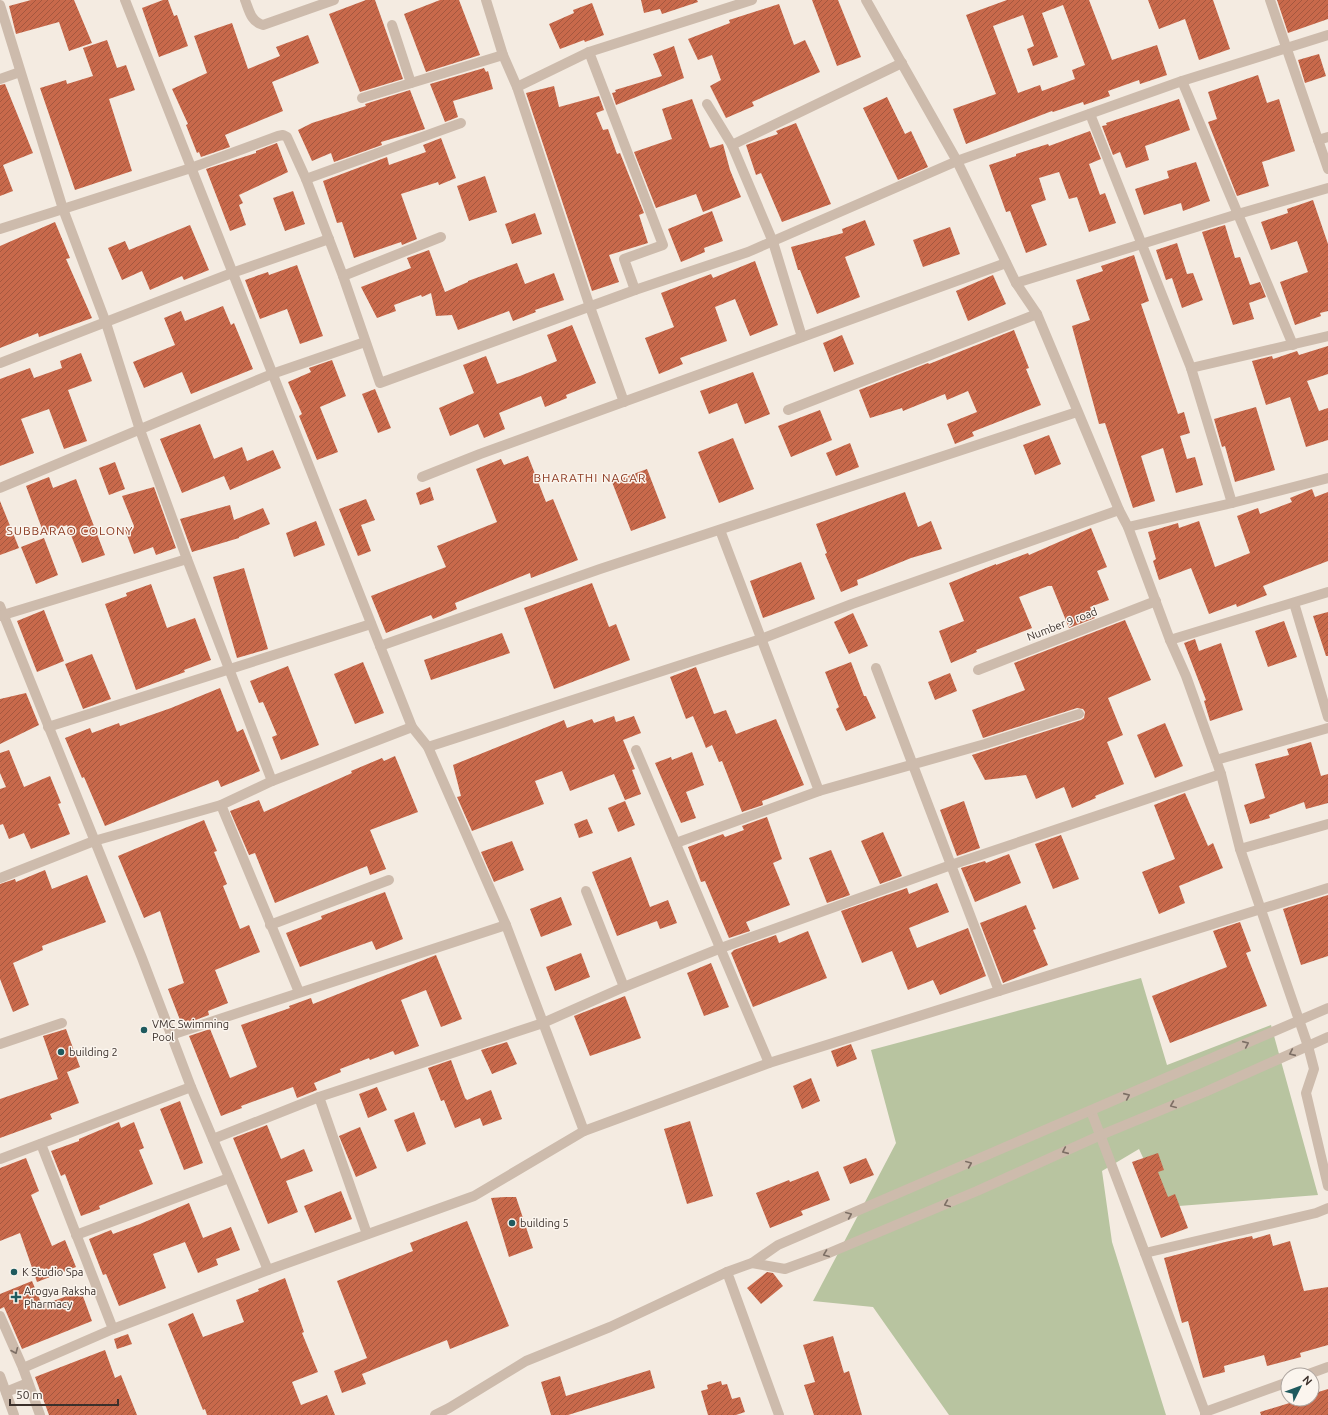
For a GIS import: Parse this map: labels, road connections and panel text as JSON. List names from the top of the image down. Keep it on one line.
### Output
{"streets":{"street":["Number 9 road"]},"districts":["BHARATHI NAGAR","SUBBARAO COLONY"],"places":{"other":["VMC Swimming Pool","building 2","building 5","K Studio Spa"],"health":["Arogya Raksha Pharmacy"]},"scale_bar":"50 m","north":"top right"}
